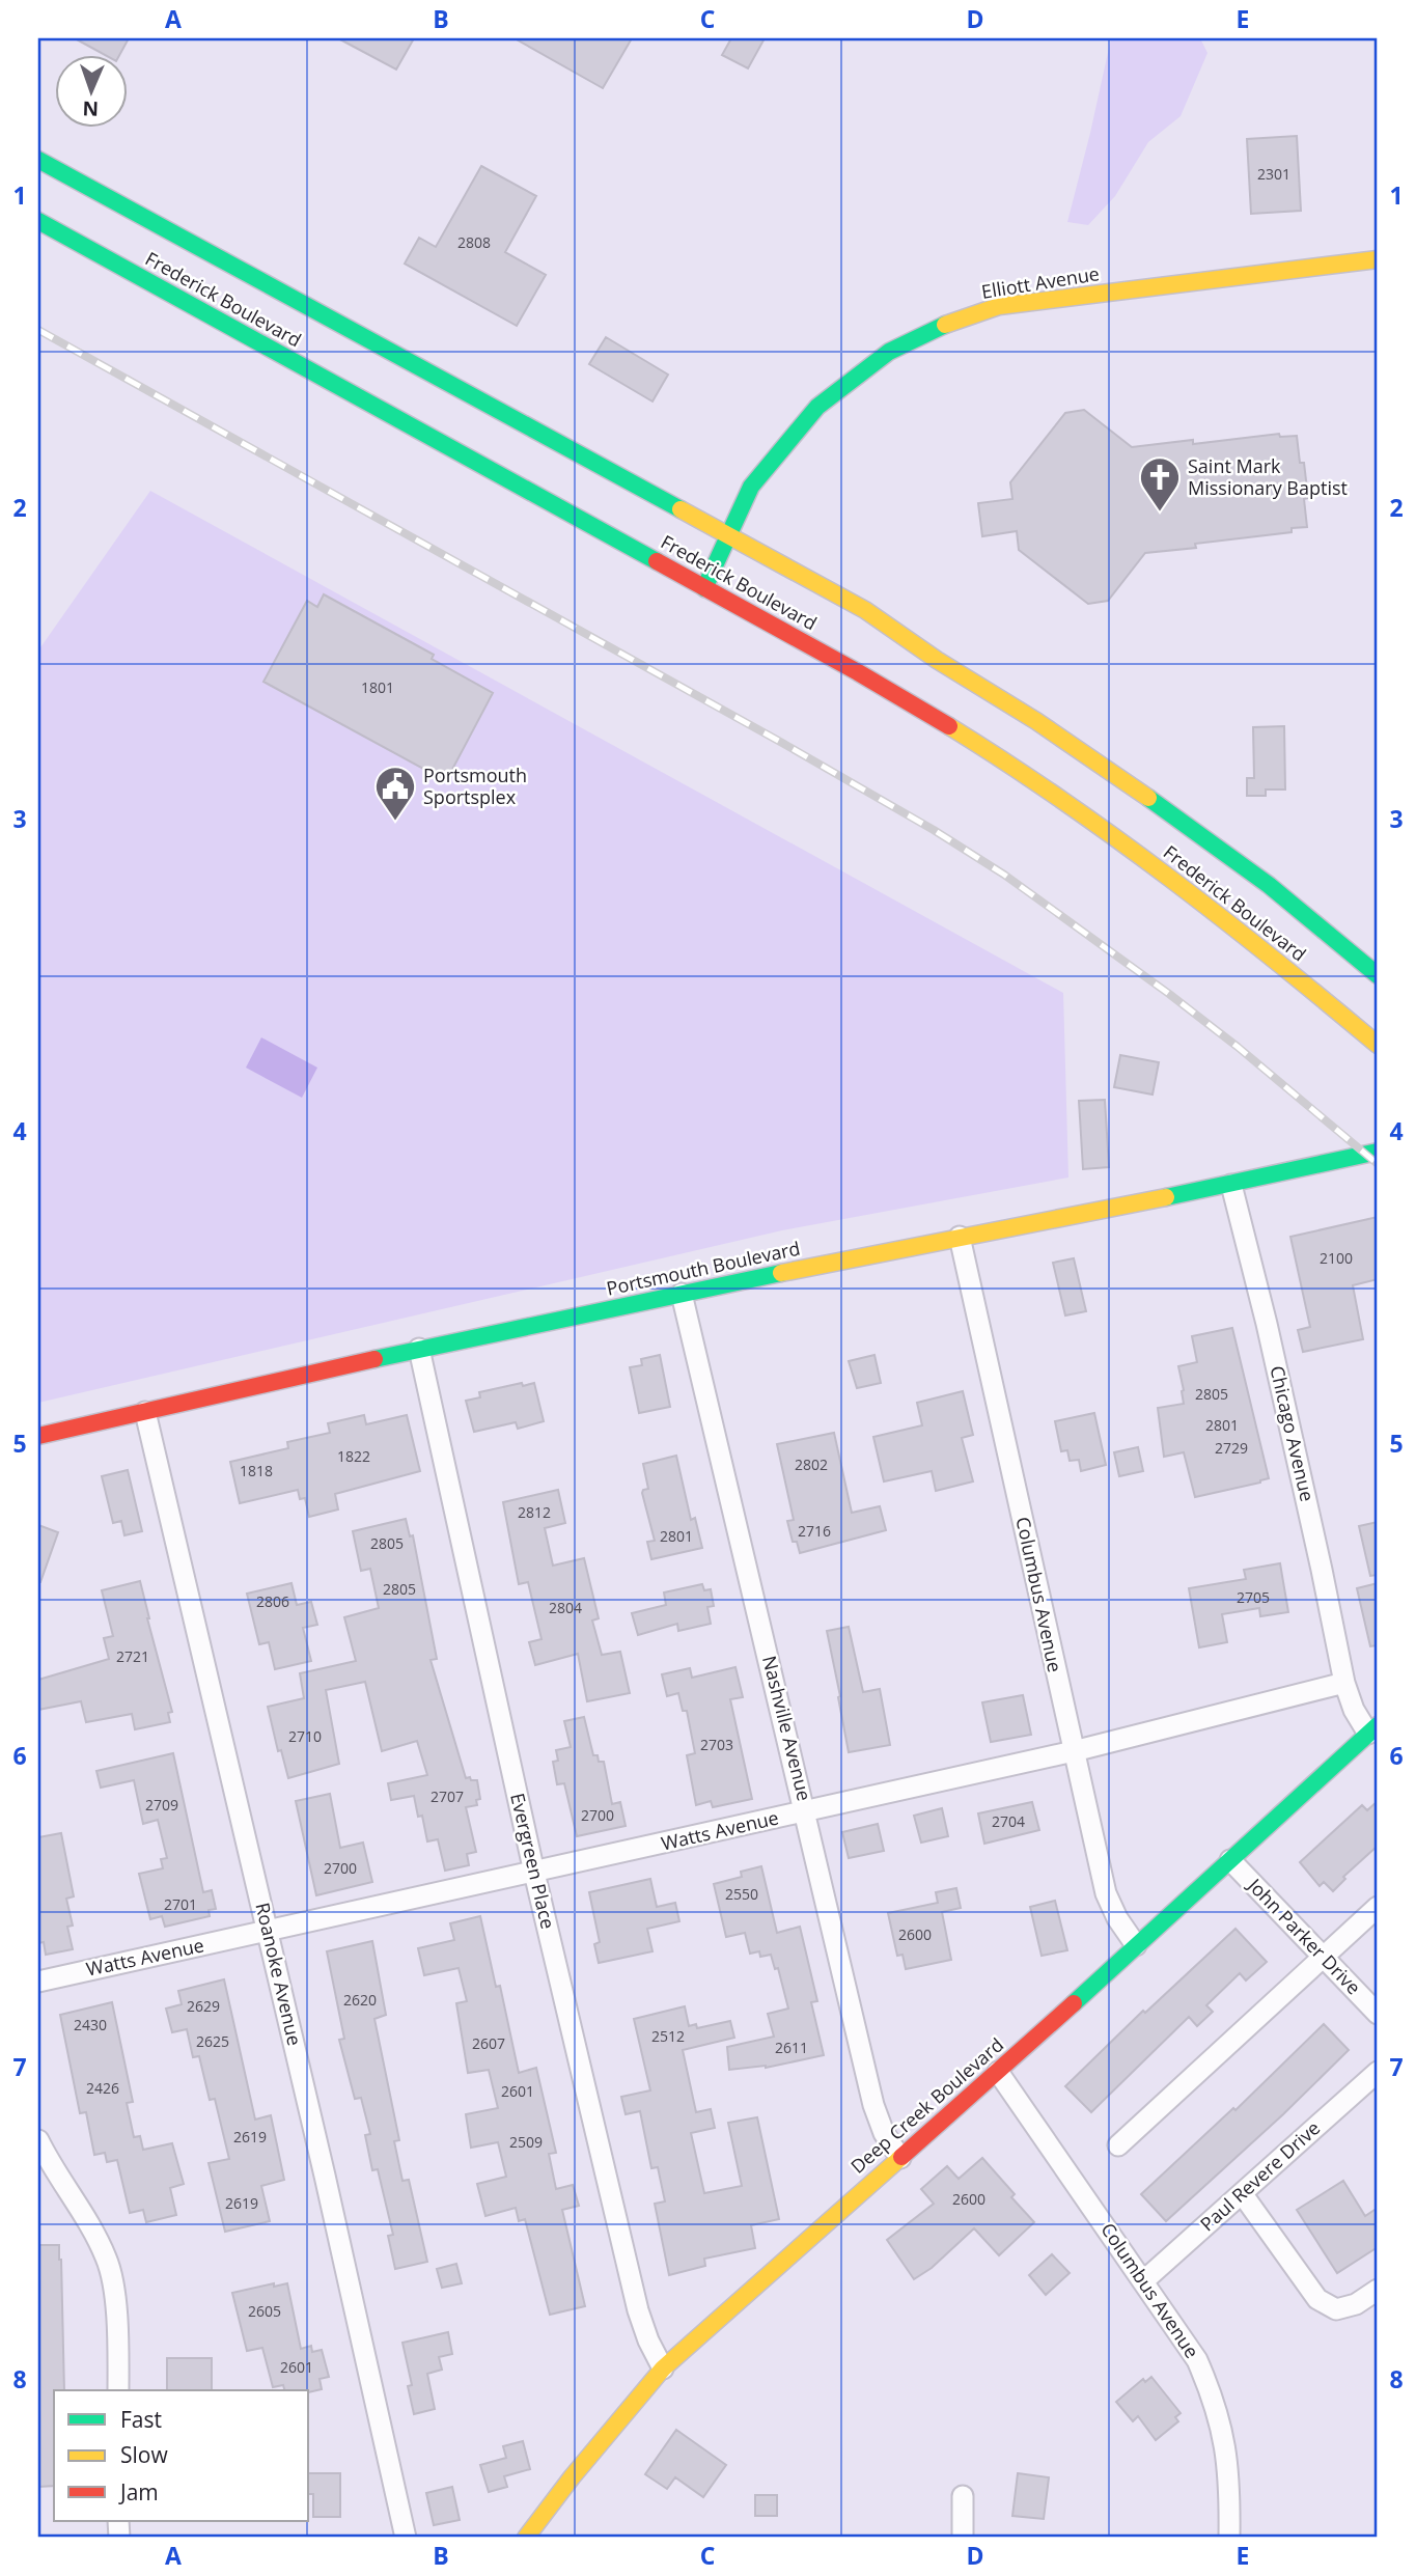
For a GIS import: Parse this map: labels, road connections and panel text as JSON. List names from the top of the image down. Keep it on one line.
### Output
{"streets":{"main road":["Elliott Avenue","Frederick Boulevard","Portsmouth Boulevard","Deep Creek Boulevard"],"street":["Chicago Avenue","Columbus Avenue","Nashville Avenue","Watts Avenue","Evergreen Place","John Parker Drive","Roanoke Avenue","Paul Revere Drive"]},"crossings":[["Elliott Avenue","Frederick Boulevard"],["Portsmouth Boulevard","Chicago Avenue"],["Portsmouth Boulevard","Columbus Avenue"],["Portsmouth Boulevard","Nashville Avenue"],["Portsmouth Boulevard","Evergreen Place"],["Portsmouth Boulevard","Roanoke Avenue"],["Chicago Avenue","Watts Avenue"],["Columbus Avenue","Watts Avenue"],["Columbus Avenue","Deep Creek Boulevard"],["Columbus Avenue","Paul Revere Drive"],["Nashville Avenue","Watts Avenue"],["Nashville Avenue","Deep Creek Boulevard"],["Watts Avenue","Evergreen Place"],["Watts Avenue","Roanoke Avenue"],["Evergreen Place","Deep Creek Boulevard"],["John Parker Drive","Deep Creek Boulevard"]],"places":{"church":["Saint Mark Missionary Baptist"],"public building":["Portsmouth Sportsplex"]},"house_numbers":["2301","2808","1801","2100","2805","2801","2729","1822","2802","1818","2812","2716","2801","2805","2805","2705","2806","2804","2721","2710","2703","2707","2709","2700","2704","2700","2550","2701","2600","2620","2629","2430","2512","2625","2607","2611","2426","2601","2619","2509","2600","2619","2605","2601"],"legend":["Fast","Slow","Jam"],"north":"bottom","grid":{"columns":["A","B","C","D","E"],"rows":["1","2","3","4","5","6","7","8"]}}
